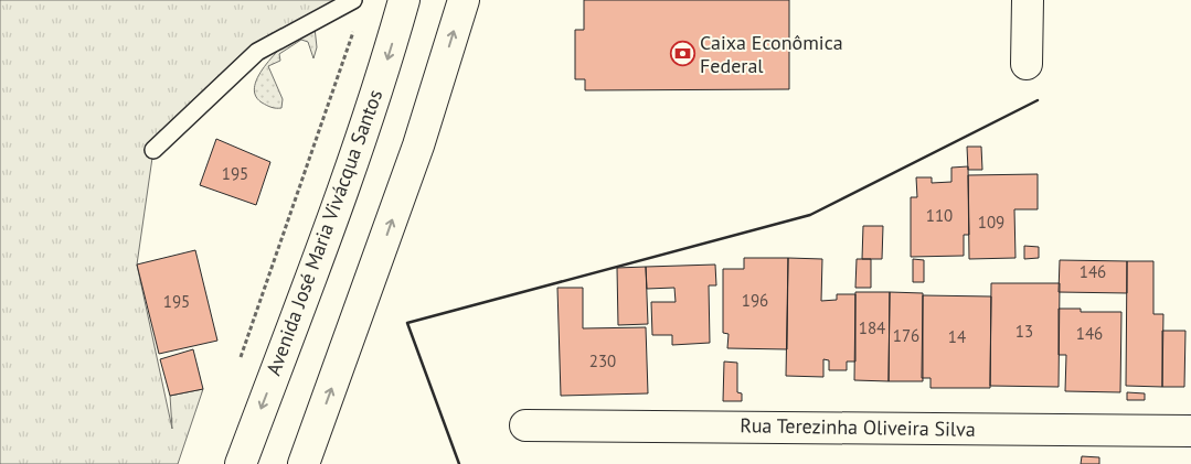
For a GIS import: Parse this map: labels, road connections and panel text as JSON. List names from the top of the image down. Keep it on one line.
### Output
{"streets":{"main road":["Avenida José Maria Vivácqua Santos","Rua Terezinha Oliveira Silva"]},"places":{"bank":["Caixa Econômica Federal"]},"house_numbers":["195","110","109","146","196","195","184","13","146","176","14","230"]}
